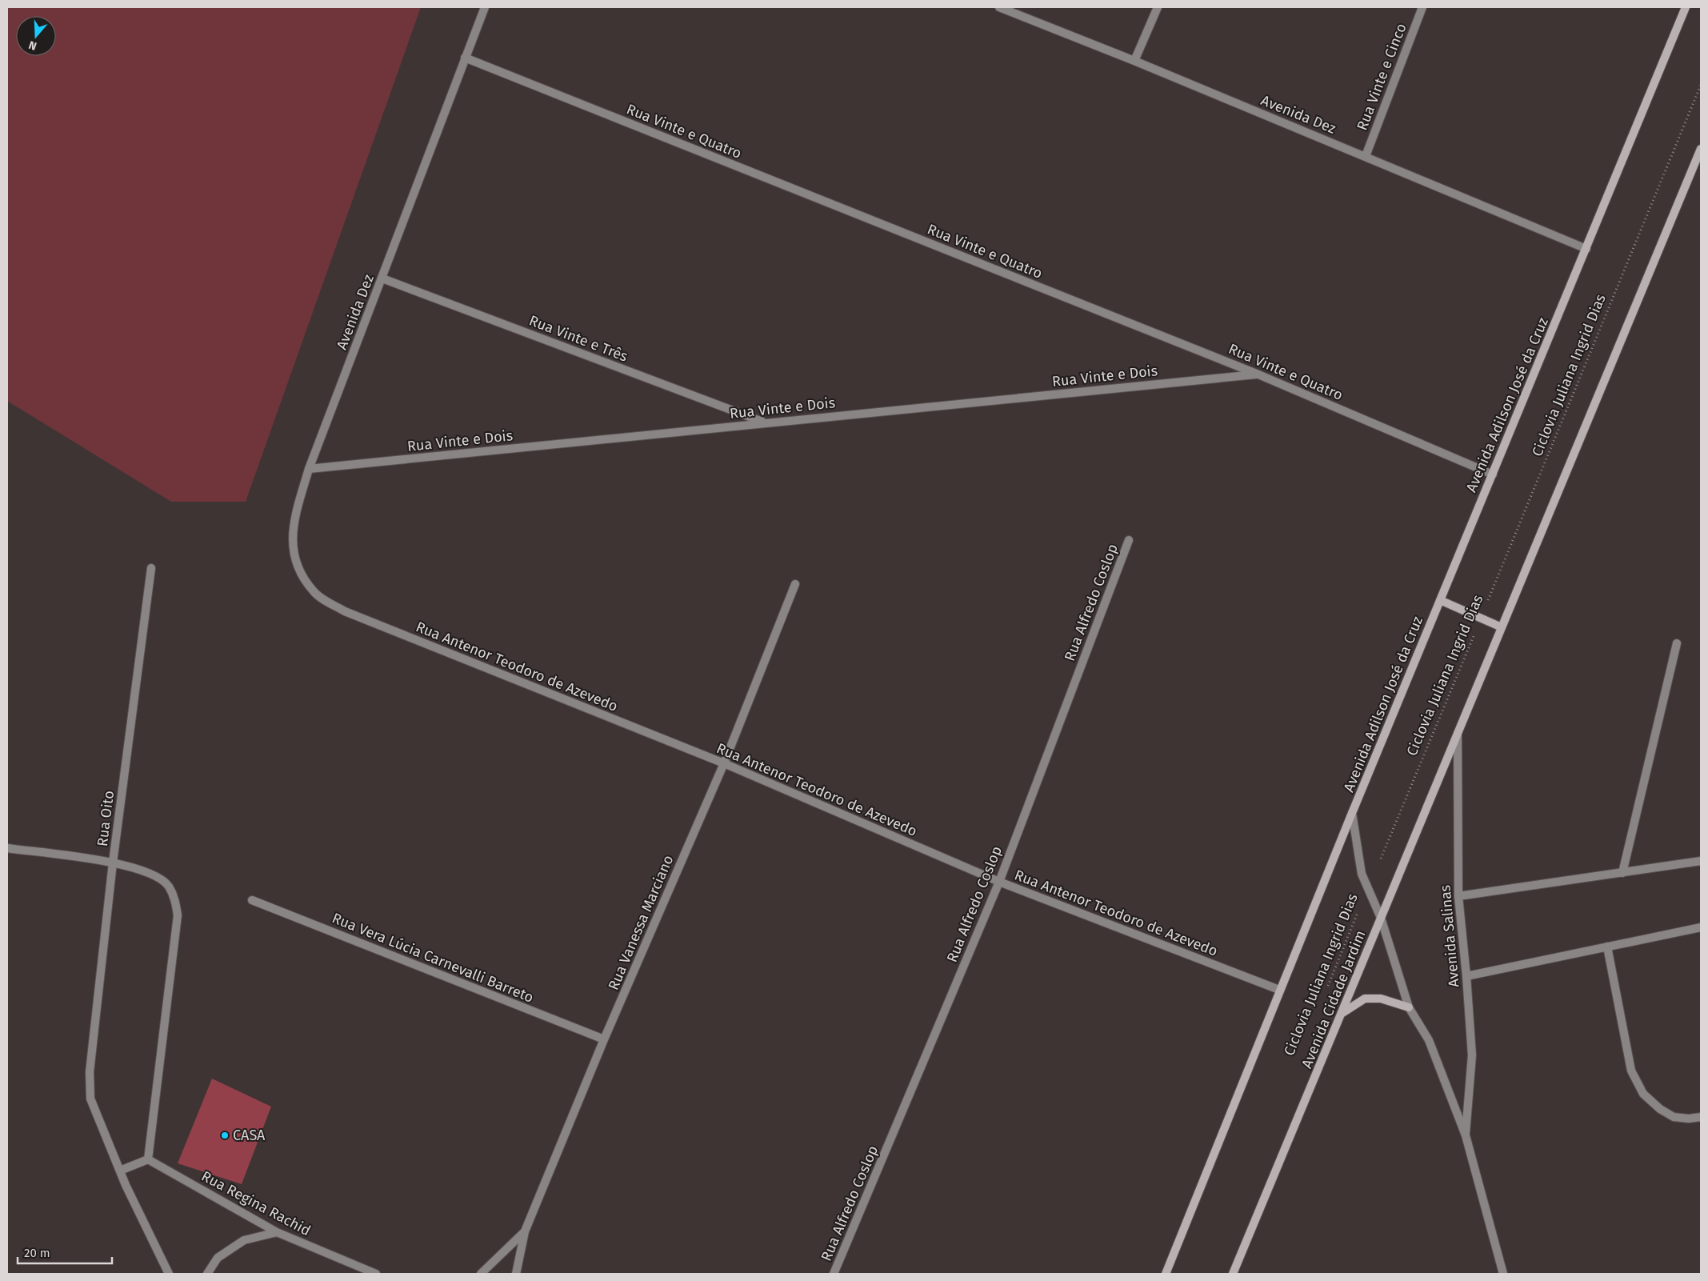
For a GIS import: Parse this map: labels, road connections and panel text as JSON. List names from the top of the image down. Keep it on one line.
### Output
{"streets":{"main road":["Avenida Adilson José da Cruz","Avenida Cidade Jardim"],"street":["Rua Vinte e Cinco","Avenida Dez","Rua Vinte e Quatro","Rua Vinte e Três","Rua Vinte e Dois","Rua Alfredo Coslop","Rua Antenor Teodoro de Azevedo","Rua Oito","Rua Vanessa Marciano","Avenida Salinas","Rua Vera Lúcia Carnevalli Barreto","Rua Regina Rachid"],"path":["Ciclovia Juliana Ingrid Dias"]},"crossings":[["Rua Vinte e Cinco","Avenida Dez"],["Avenida Dez","Rua Vinte e Quatro"],["Avenida Dez","Rua Vinte e Três"],["Avenida Dez","Rua Vinte e Dois"],["Avenida Dez","Avenida Adilson José da Cruz"],["Avenida Dez","Rua Antenor Teodoro de Azevedo"],["Rua Vinte e Quatro","Rua Vinte e Dois"],["Rua Vinte e Quatro","Avenida Adilson José da Cruz"],["Rua Vinte e Três","Rua Vinte e Dois"],["Ciclovia Juliana Ingrid Dias","Avenida Salinas"],["Avenida Adilson José da Cruz","Avenida Salinas"],["Rua Alfredo Coslop","Rua Antenor Teodoro de Azevedo"],["Rua Antenor Teodoro de Azevedo","Rua Vanessa Marciano"],["Rua Vanessa Marciano","Rua Vera Lúcia Carnevalli Barreto"],["Avenida Salinas","Avenida Cidade Jardim"]],"places":["CASA"],"scale_bar":"20 m","north":"bottom"}
